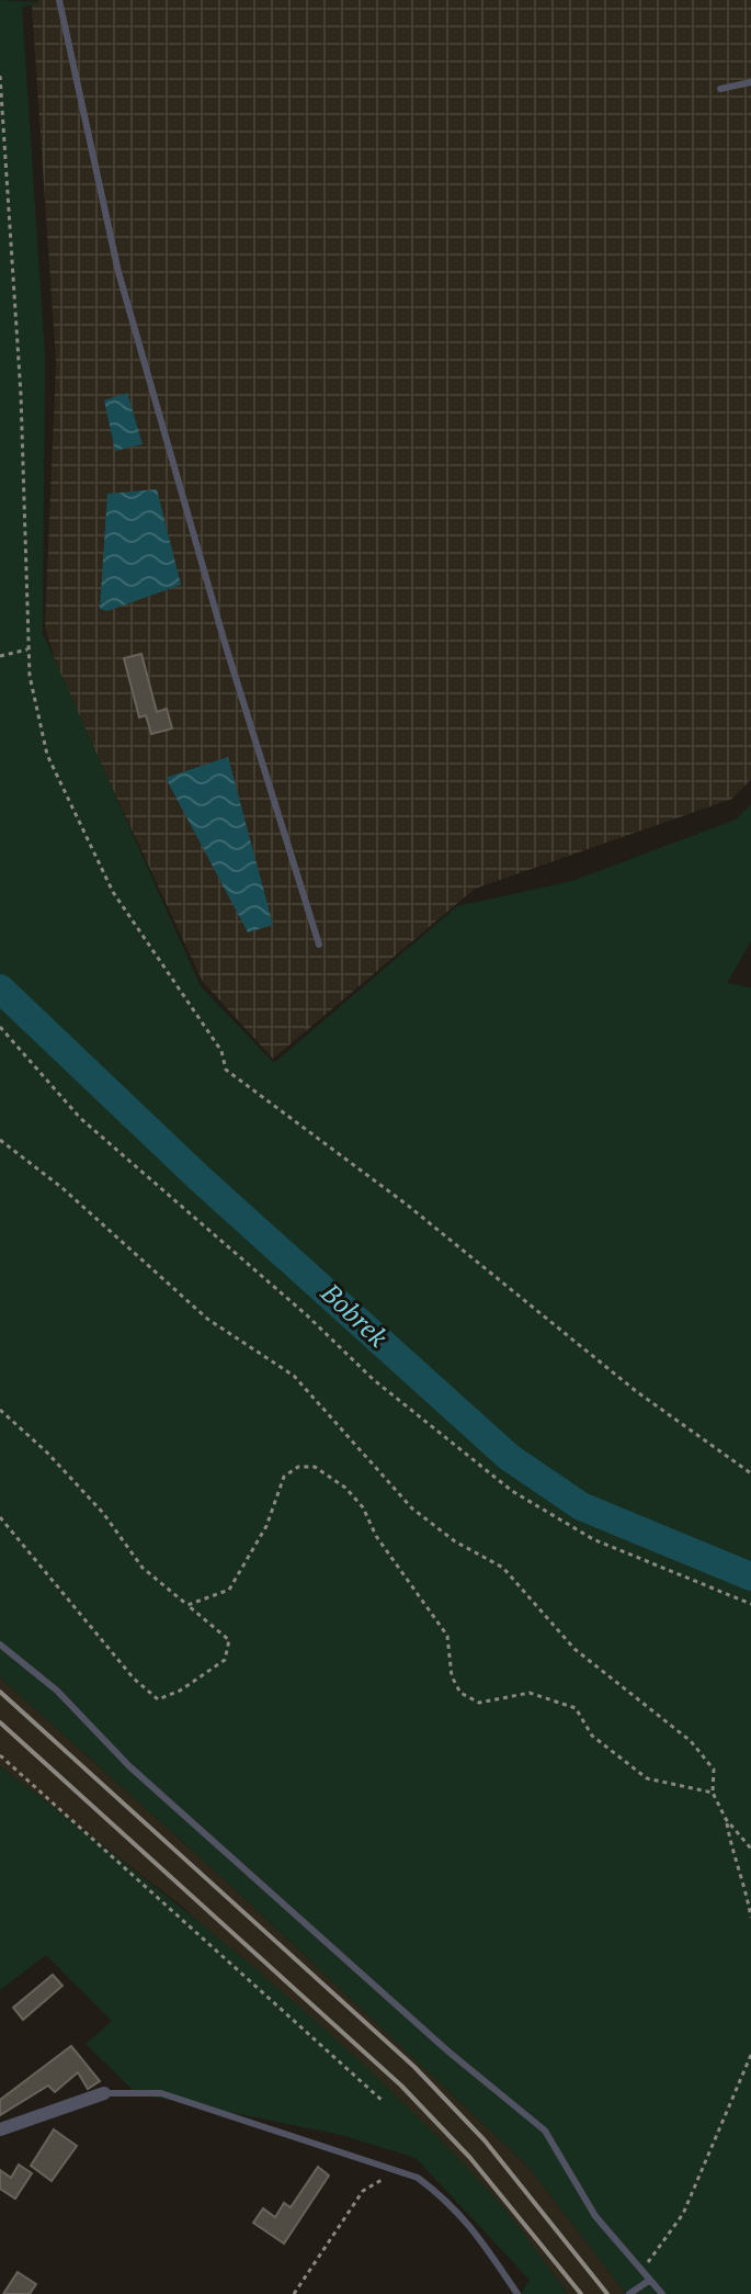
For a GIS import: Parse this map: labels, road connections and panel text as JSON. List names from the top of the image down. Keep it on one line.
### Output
{"water":["Bobrek"]}
